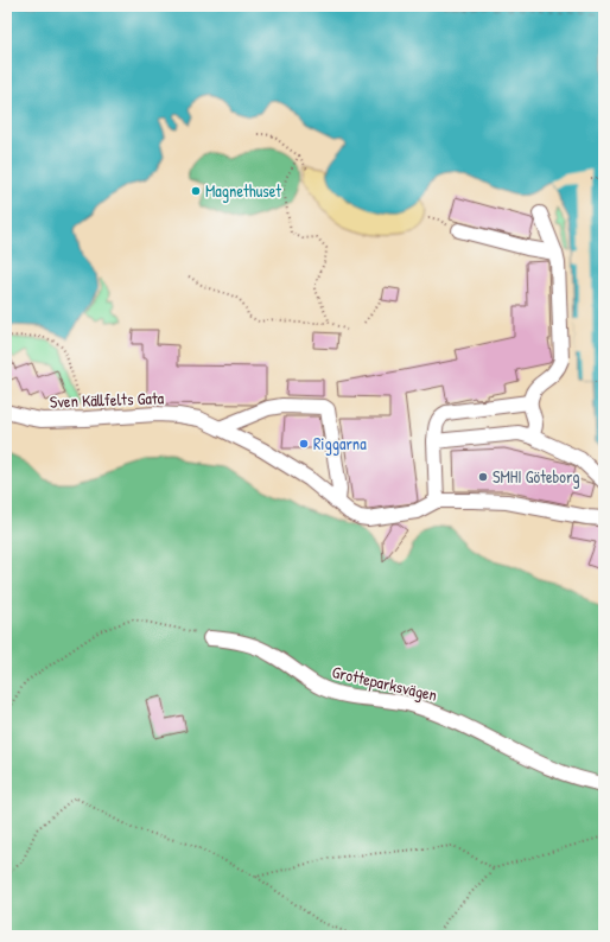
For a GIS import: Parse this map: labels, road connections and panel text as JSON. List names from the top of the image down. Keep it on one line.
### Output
{"streets":{"street":["Sven Källfelts Gata","Grotteparksvägen"]},"places":["Magnethuset","Riggarna","SMHI Göteborg"]}
